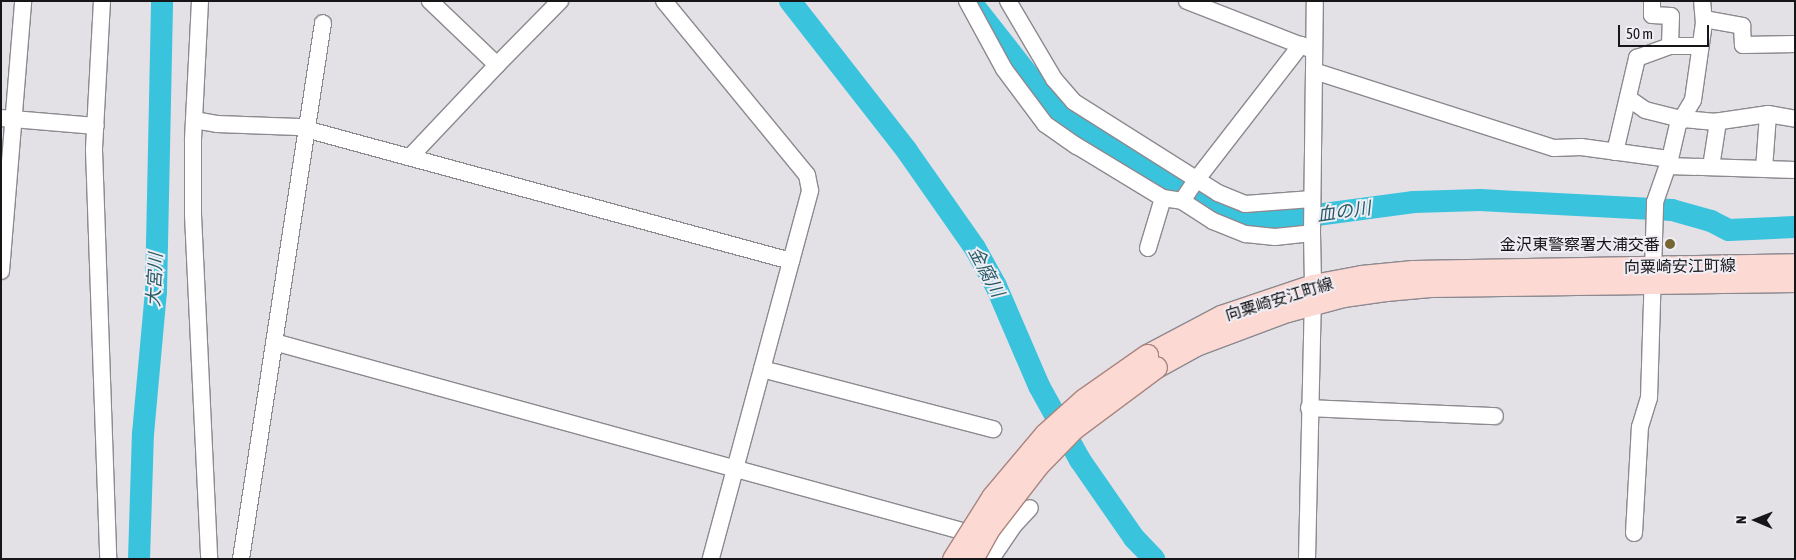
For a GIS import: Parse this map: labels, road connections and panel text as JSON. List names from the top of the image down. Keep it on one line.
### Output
{"streets":{"main road":["向粟崎安江町線"]},"water":["血の川","金腐川","大宮川"],"places":["金沢東警察署大浦交番"],"scale_bar":"50 m","north":"left"}
